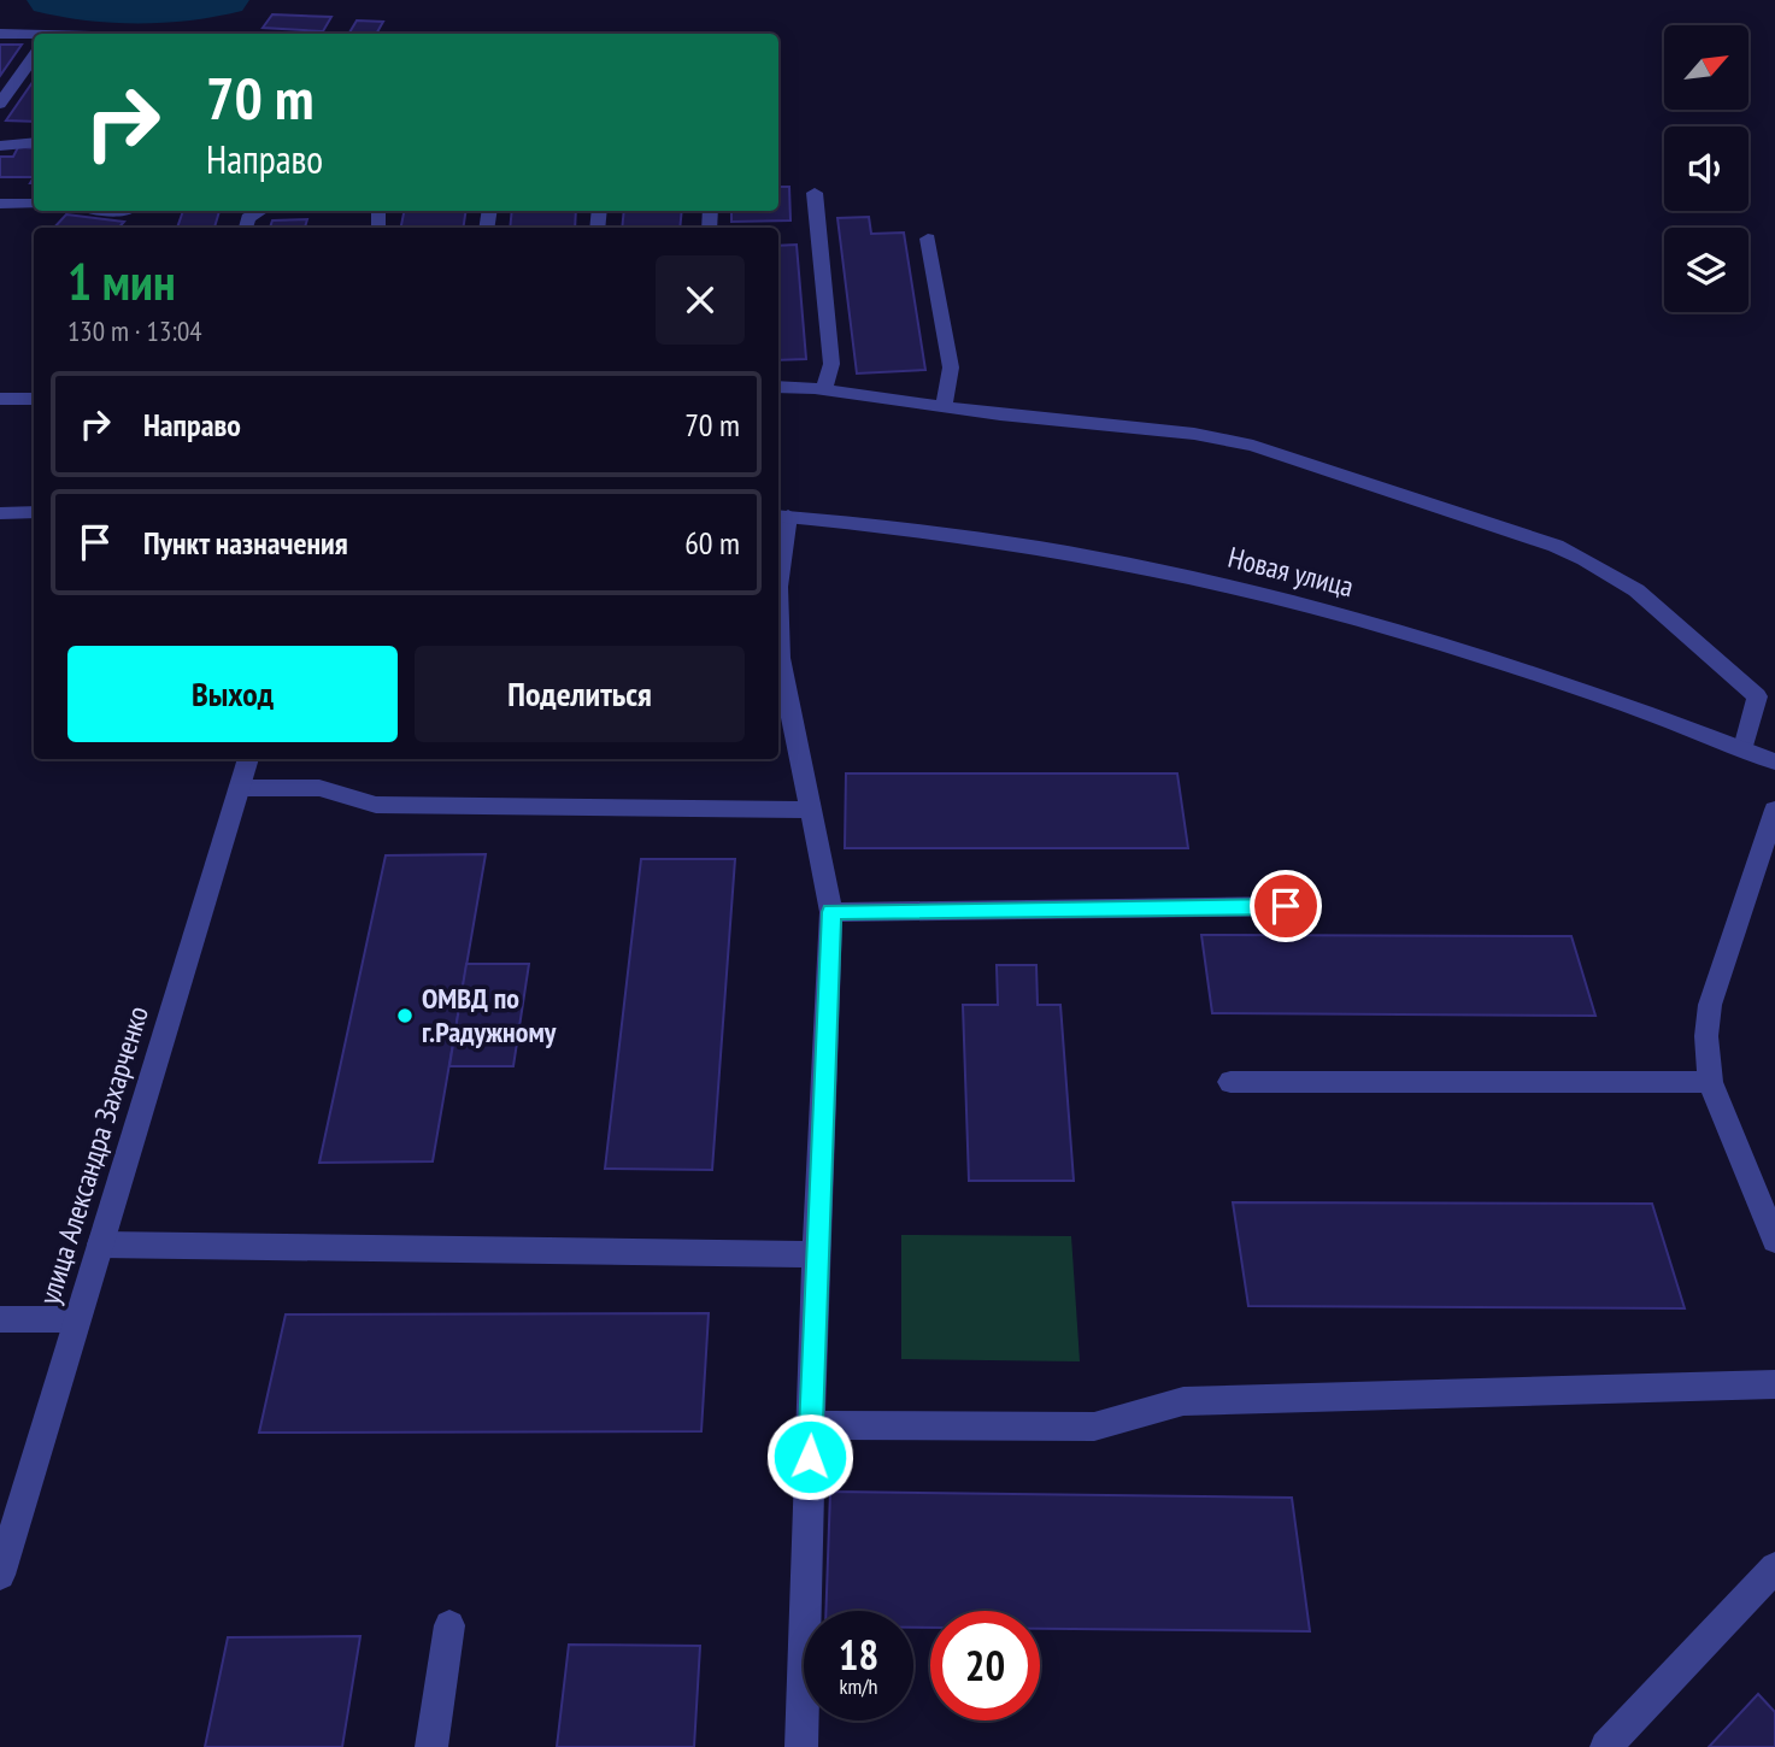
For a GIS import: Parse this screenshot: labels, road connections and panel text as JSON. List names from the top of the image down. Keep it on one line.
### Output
{"streets":{"street":["Новая улица","улица Александра Захарченко"]},"places":["ОМВД по г.Радужному"],"north":"top right","page":{"turn":["70 m","Направо"],"heading":["1 мин","130 m · 13:04"],"list":[{"name":"Направо","value":"70 m"},{"name":"Пункт назначения","value":"60 m"}],"buttons":["Выход","Поделиться"],"speed":"18 km/h","limit":"20"}}
